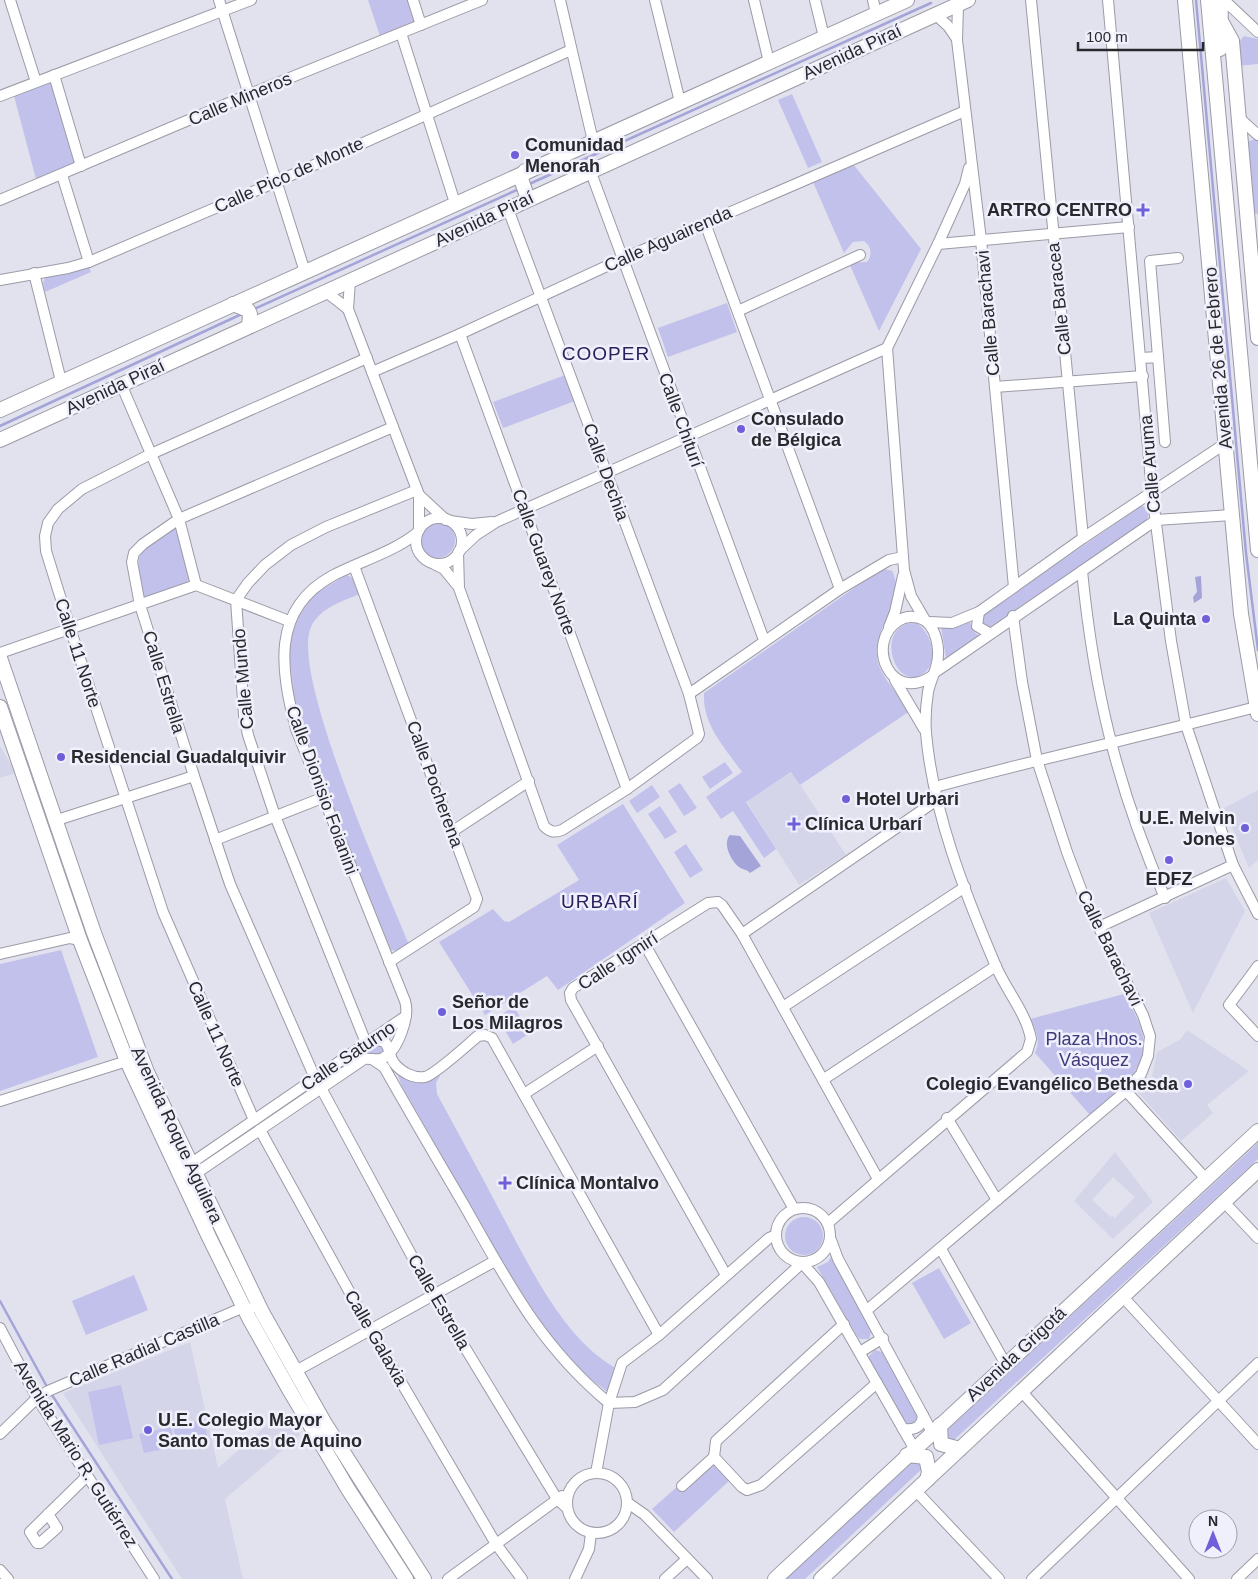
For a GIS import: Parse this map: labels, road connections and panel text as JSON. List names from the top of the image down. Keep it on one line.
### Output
{"streets":{"main road":["Avenida Piraí","Avenida 26 de Febrero","Avenida Roque Aguilera","Avenida Grigotá"],"street":["Calle Mineros","Calle Pico de Monte","Calle Aguairenda","Calle Baracea","Calle Barachavi","Calle Chiturí","Calle Aruma","Calle Dechia","Calle Guarey Norte","Calle 11 Norte","Calle Mundo","Calle Estrella","Calle Pocherena","Calle Dionisio Foianini","Calle Igmirí","Calle Saturno","Calle Galaxia","Calle Radial Castilla","Avenida Mario R. Gutiérrez"]},"crossings":[["Avenida Piraí","Calle Barachavi"],["Avenida Piraí","Calle Chiturí"],["Avenida Piraí","Calle Dechia"],["Calle Aguairenda","Calle Barachavi"],["Calle Aguairenda","Calle Chiturí"],["Calle Aguairenda","Calle Dechia"],["Calle Aguairenda","Calle Guarey Norte"],["Calle Dechia","Calle Guarey Norte"],["Calle 11 Norte","Calle Saturno"],["Calle Mundo","Calle Saturno"],["Calle Estrella","Calle Saturno"],["Calle Pocherena","Calle Dionisio Foianini"],["Calle Dionisio Foianini","Calle Saturno"],["Calle Saturno","Avenida Roque Aguilera"],["Calle Saturno","Calle Galaxia"],["Avenida Roque Aguilera","Calle Radial Castilla"],["Calle Radial Castilla","Avenida Mario R. Gutiérrez"]],"districts":["COOPER","URBARÍ"],"parks":["Plaza Hnos. Vásquez"],"places":{"other":["Comunidad Menorah","Consulado de Bélgica","La Quinta","Residencial Guadalquivir","Hotel Urbari","U.E. Melvin Jones","EDFZ","Señor de Los Milagros","Colegio Evangélico Bethesda","U.E. Colegio Mayor Santo Tomas de Aquino"],"health":["ARTRO CENTRO","Clínica Urbarí","Clínica Montalvo"]},"scale_bar":"100 m","north":"top"}
